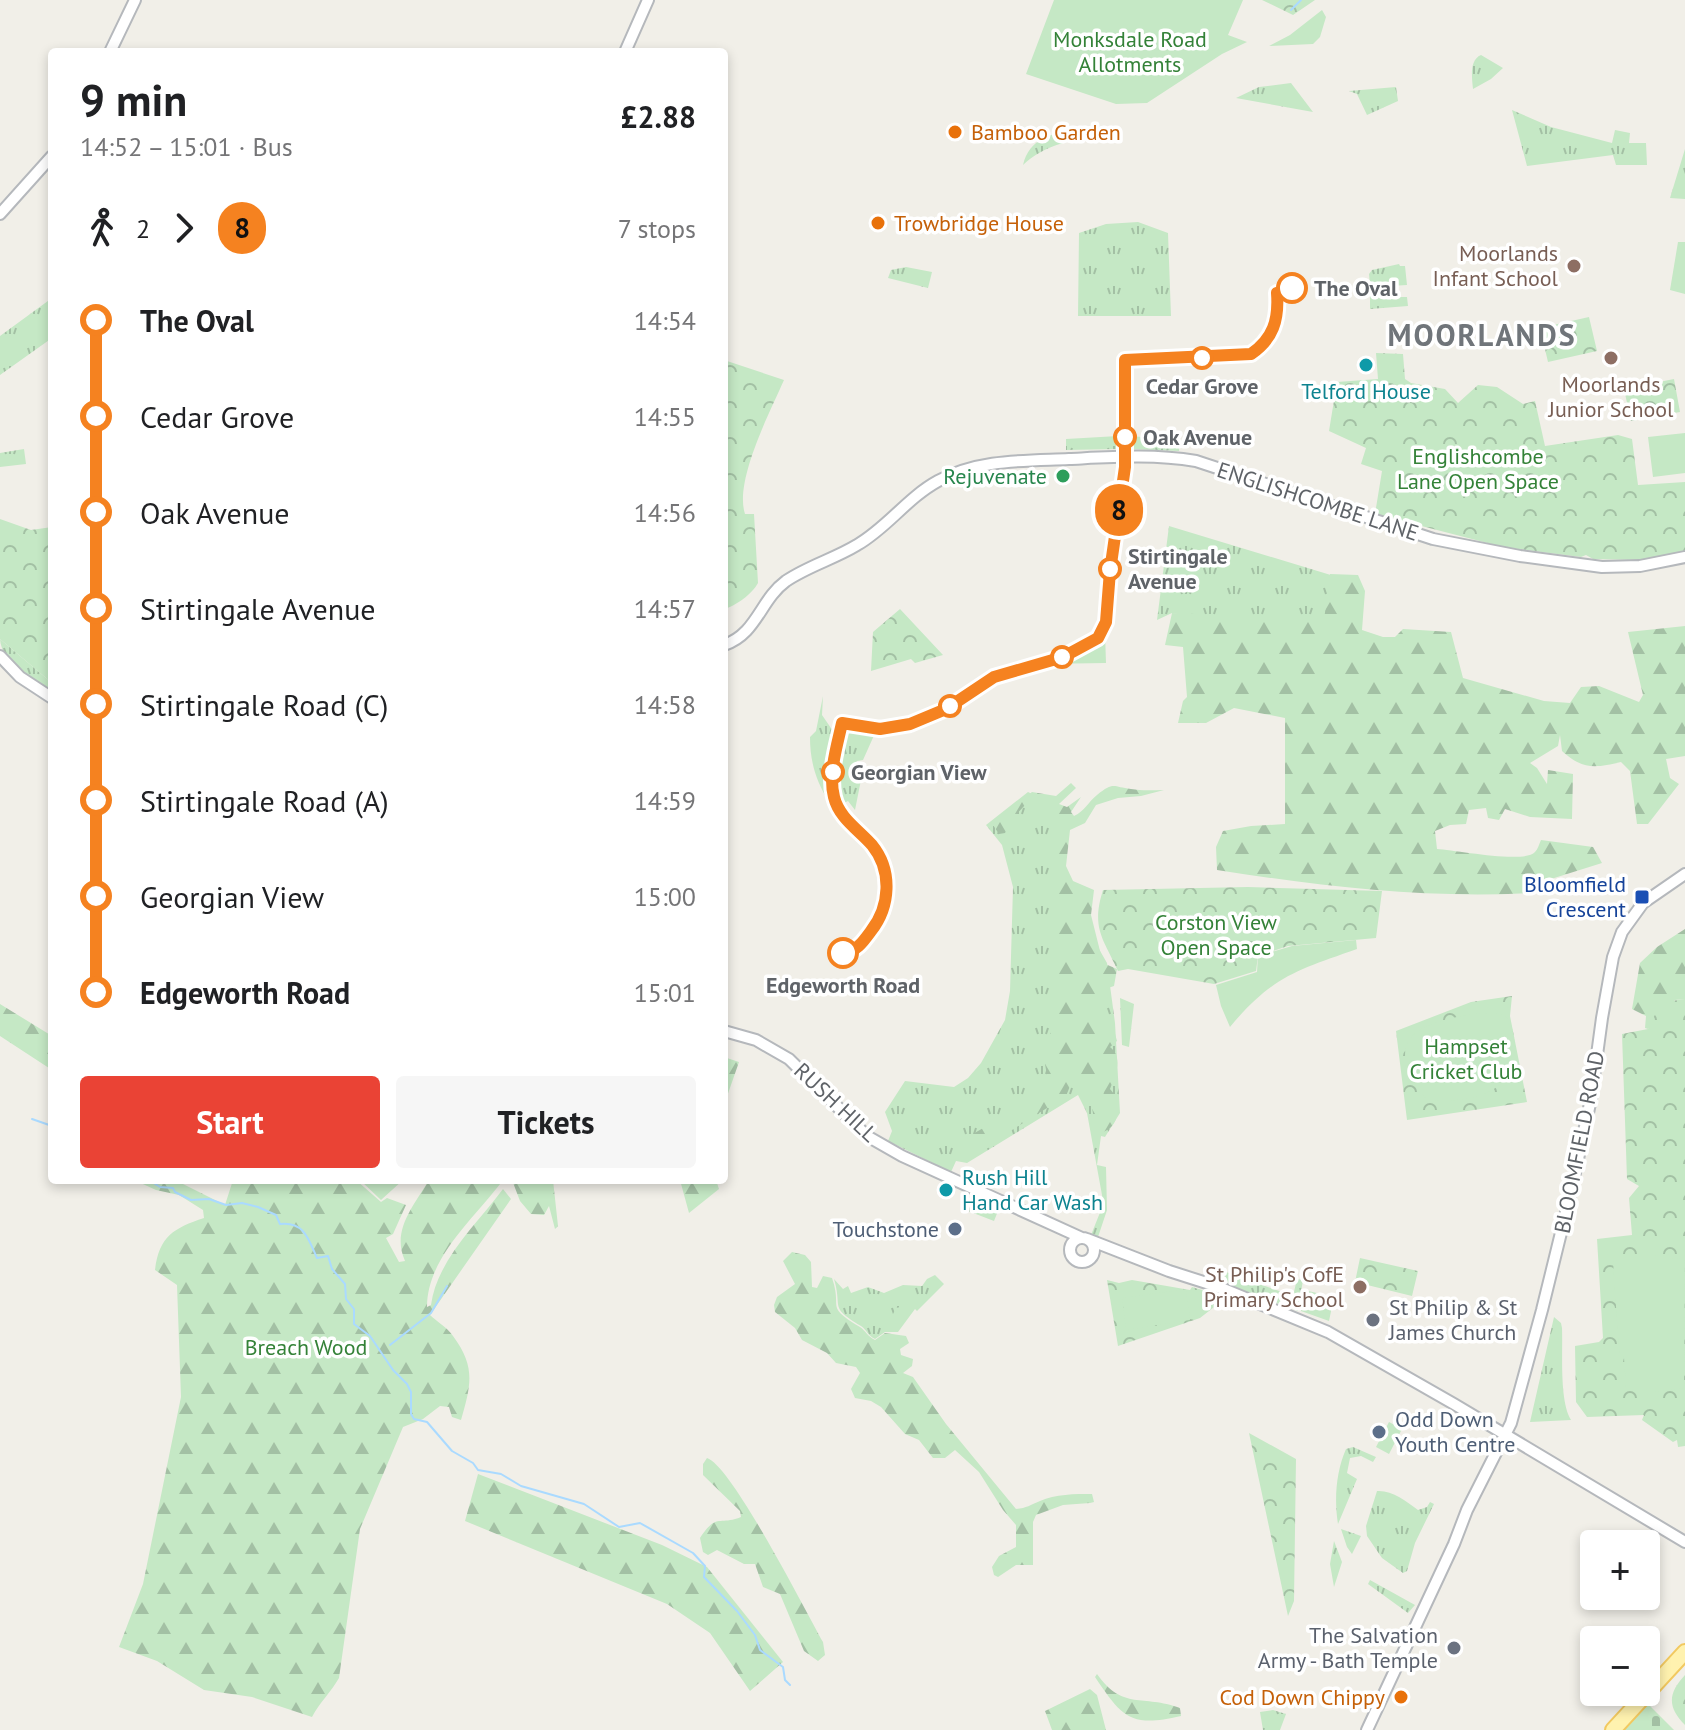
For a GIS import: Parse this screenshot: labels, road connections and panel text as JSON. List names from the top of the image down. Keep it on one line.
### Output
{"streets":{"street":["ENGLISHCOMBE LANE","RUSH HILL","BLOOMFIELD ROAD"]},"districts":["MOORLANDS"],"parks":["Monksdale Road Allotments","Englishcombe Lane Open Space","Corston View Open Space","Hampset Cricket Club","Breach Wood"],"places":{"other":["Bamboo Garden","Trowbridge House","Moorlands Infant School","The Oval","Cedar Grove","Moorlands Junior School","Telford House","Oak Avenue","Rejuvenate","Stirtingale Avenue","Georgian View","Edgeworth Road","Rush Hill Hand Car Wash","Touchstone","St Philip's CofE Primary School","St Philip & St James Church","Odd Down Youth Centre","The Salvation Army - Bath Temple","Cod Down Chippy"],"transit":["Bloomfield Crescent"]},"lines":["bus line 8"],"page":{"on_map":"8","heading":["9 min","14:52 – 15:01 · Bus","£2.88"],"legs":["2","8","7 stops"],"list":[{"name":"The Oval","value":"14:54"},{"name":"Cedar Grove","value":"14:55"},{"name":"Oak Avenue","value":"14:56"},{"name":"Stirtingale Avenue","value":"14:57"},{"name":"Stirtingale Road (C)","value":"14:58"},{"name":"Stirtingale Road (A)","value":"14:59"},{"name":"Georgian View","value":"15:00"},{"name":"Edgeworth Road","value":"15:01"}],"buttons":["Start","Tickets"],"map_buttons":["+","−"]}}
